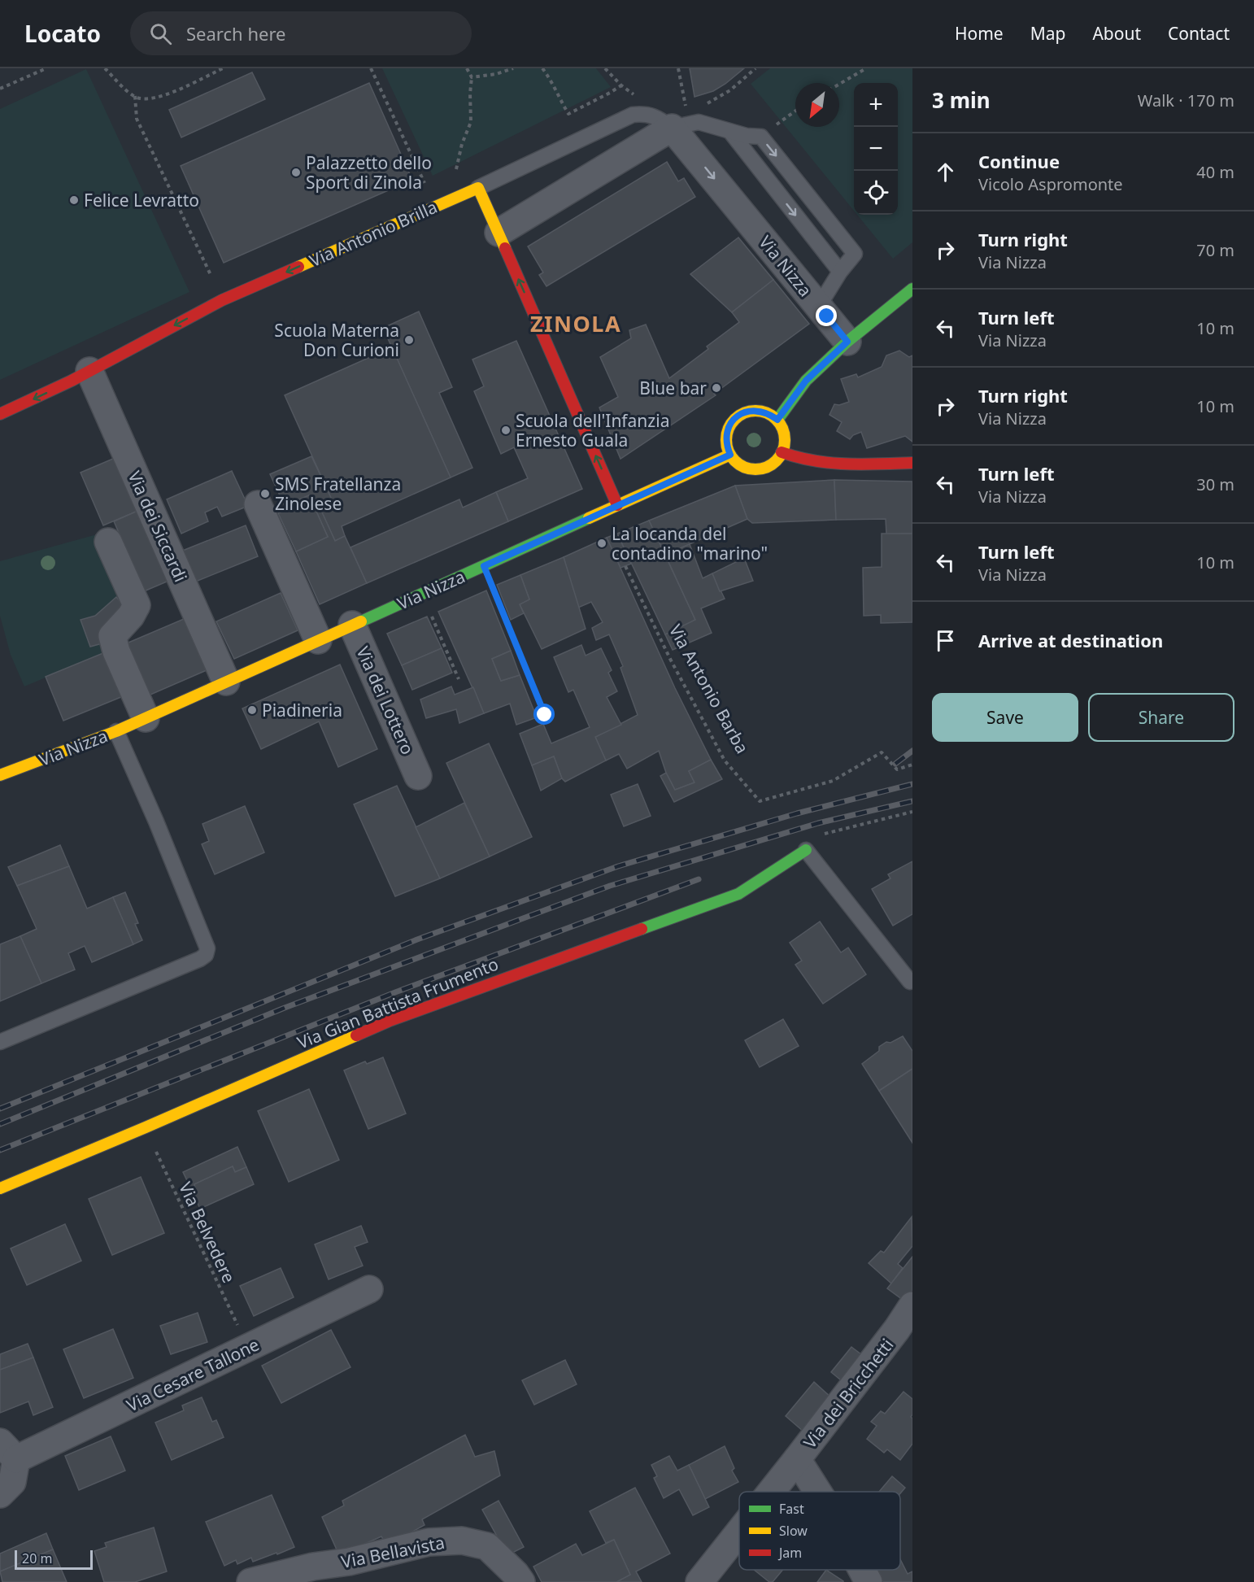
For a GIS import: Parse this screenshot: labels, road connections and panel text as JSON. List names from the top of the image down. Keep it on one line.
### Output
{"streets":{"street":["Via Antonio Brilla","Via Nizza","Via dei Siccardi","Via dei Lottero","Via Gian Battista Frumento","Via Cesare Tallone","Via dei Bricchetti","Via Bellavista"],"path":["Via Antonio Barba","Via Belvedere"]},"crossings":[["Via Nizza","Via dei Siccardi"],["Via Nizza","Via dei Lottero"],["Via Gian Battista Frumento","Via Belvedere"],["Via Belvedere","Via Cesare Tallone"]],"one_way":["Via Antonio Brilla"],"districts":["ZINOLA"],"places":["Palazzetto dello Sport di Zinola","Felice Levratto","Scuola Materna Don Curioni","Blue bar","Scuola dell'Infanzia Ernesto Guala","SMS Fratellanza Zinolese","La locanda del contadino \"marino\"","Piadineria"],"legend":["Fast","Slow","Jam"],"scale_bar":"20 m","north":"bottom left","page":{"header":"Locato","search":"Search here","nav":["Home","Map","About","Contact"],"heading":["3 min","Walk · 170 m"],"map_buttons":["+","−"],"list":[["Continue","Vicolo Aspromonte","40 m"],["Turn right","Via Nizza","70 m"],["Turn left","Via Nizza","10 m"],["Turn right","Via Nizza","10 m"],["Turn left","Via Nizza","30 m"],["Turn left","Via Nizza","10 m"],"Arrive at destination"],"buttons":["Save","Share"],"scale":"20 m"}}
